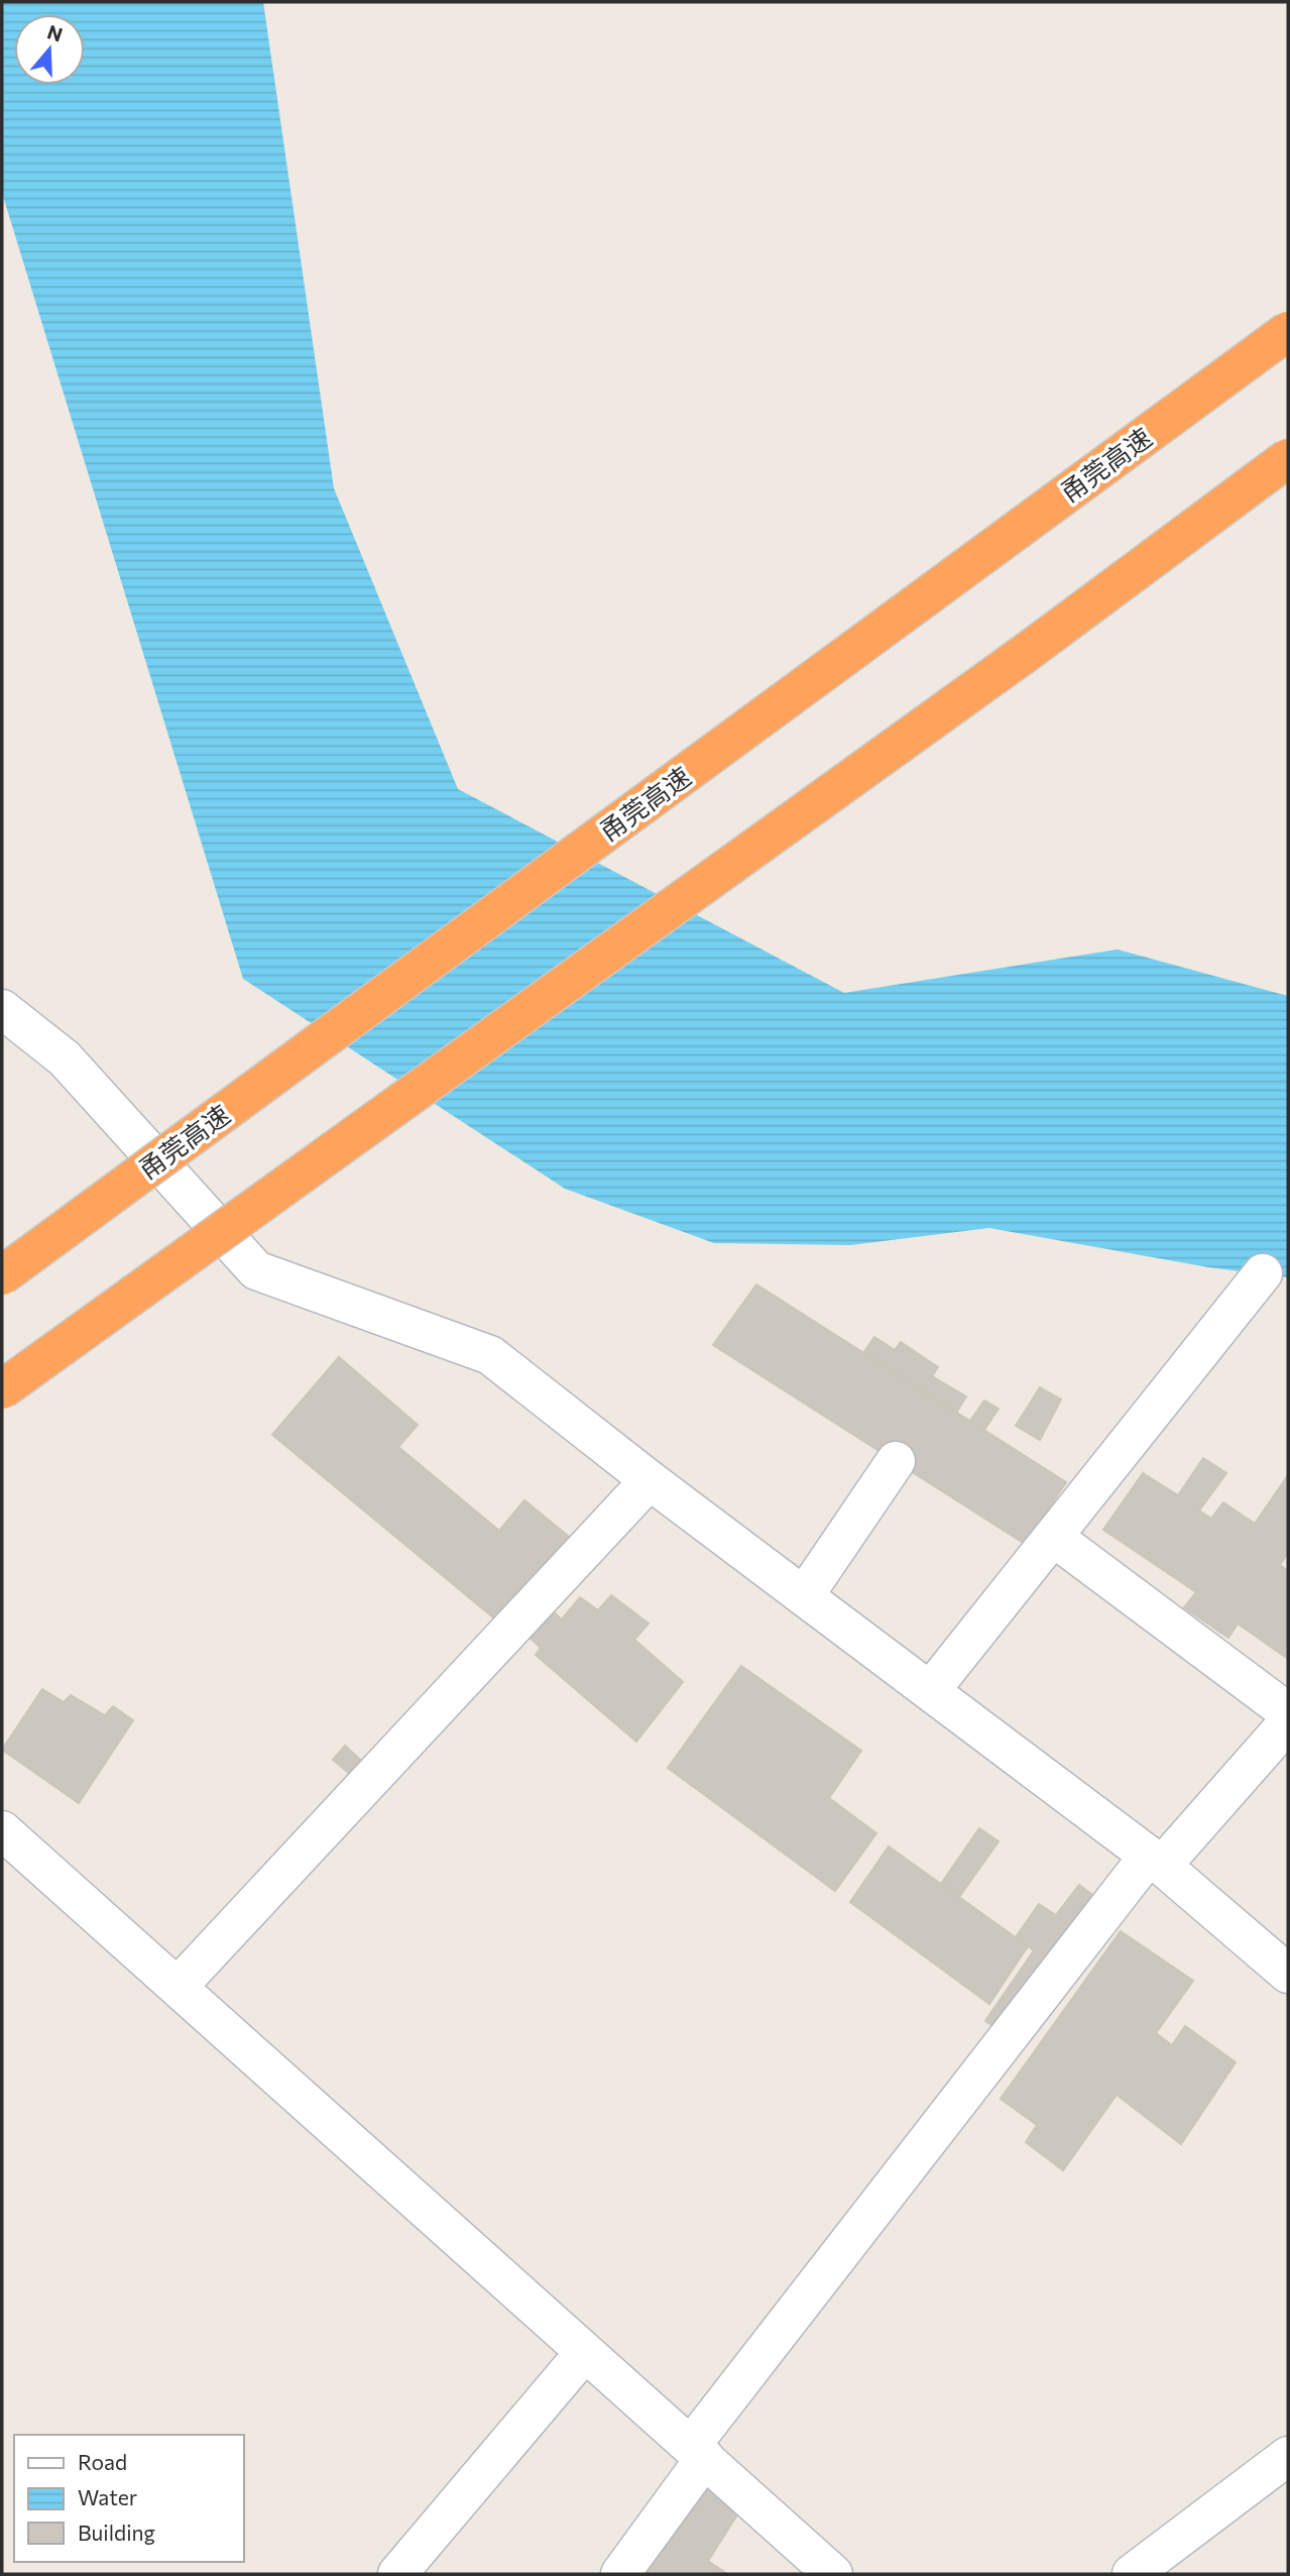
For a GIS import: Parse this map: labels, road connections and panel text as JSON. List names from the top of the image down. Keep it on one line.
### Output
{"streets":{"highway":["甬莞高速"]},"legend":["Road","Water","Building"],"north":"top"}
